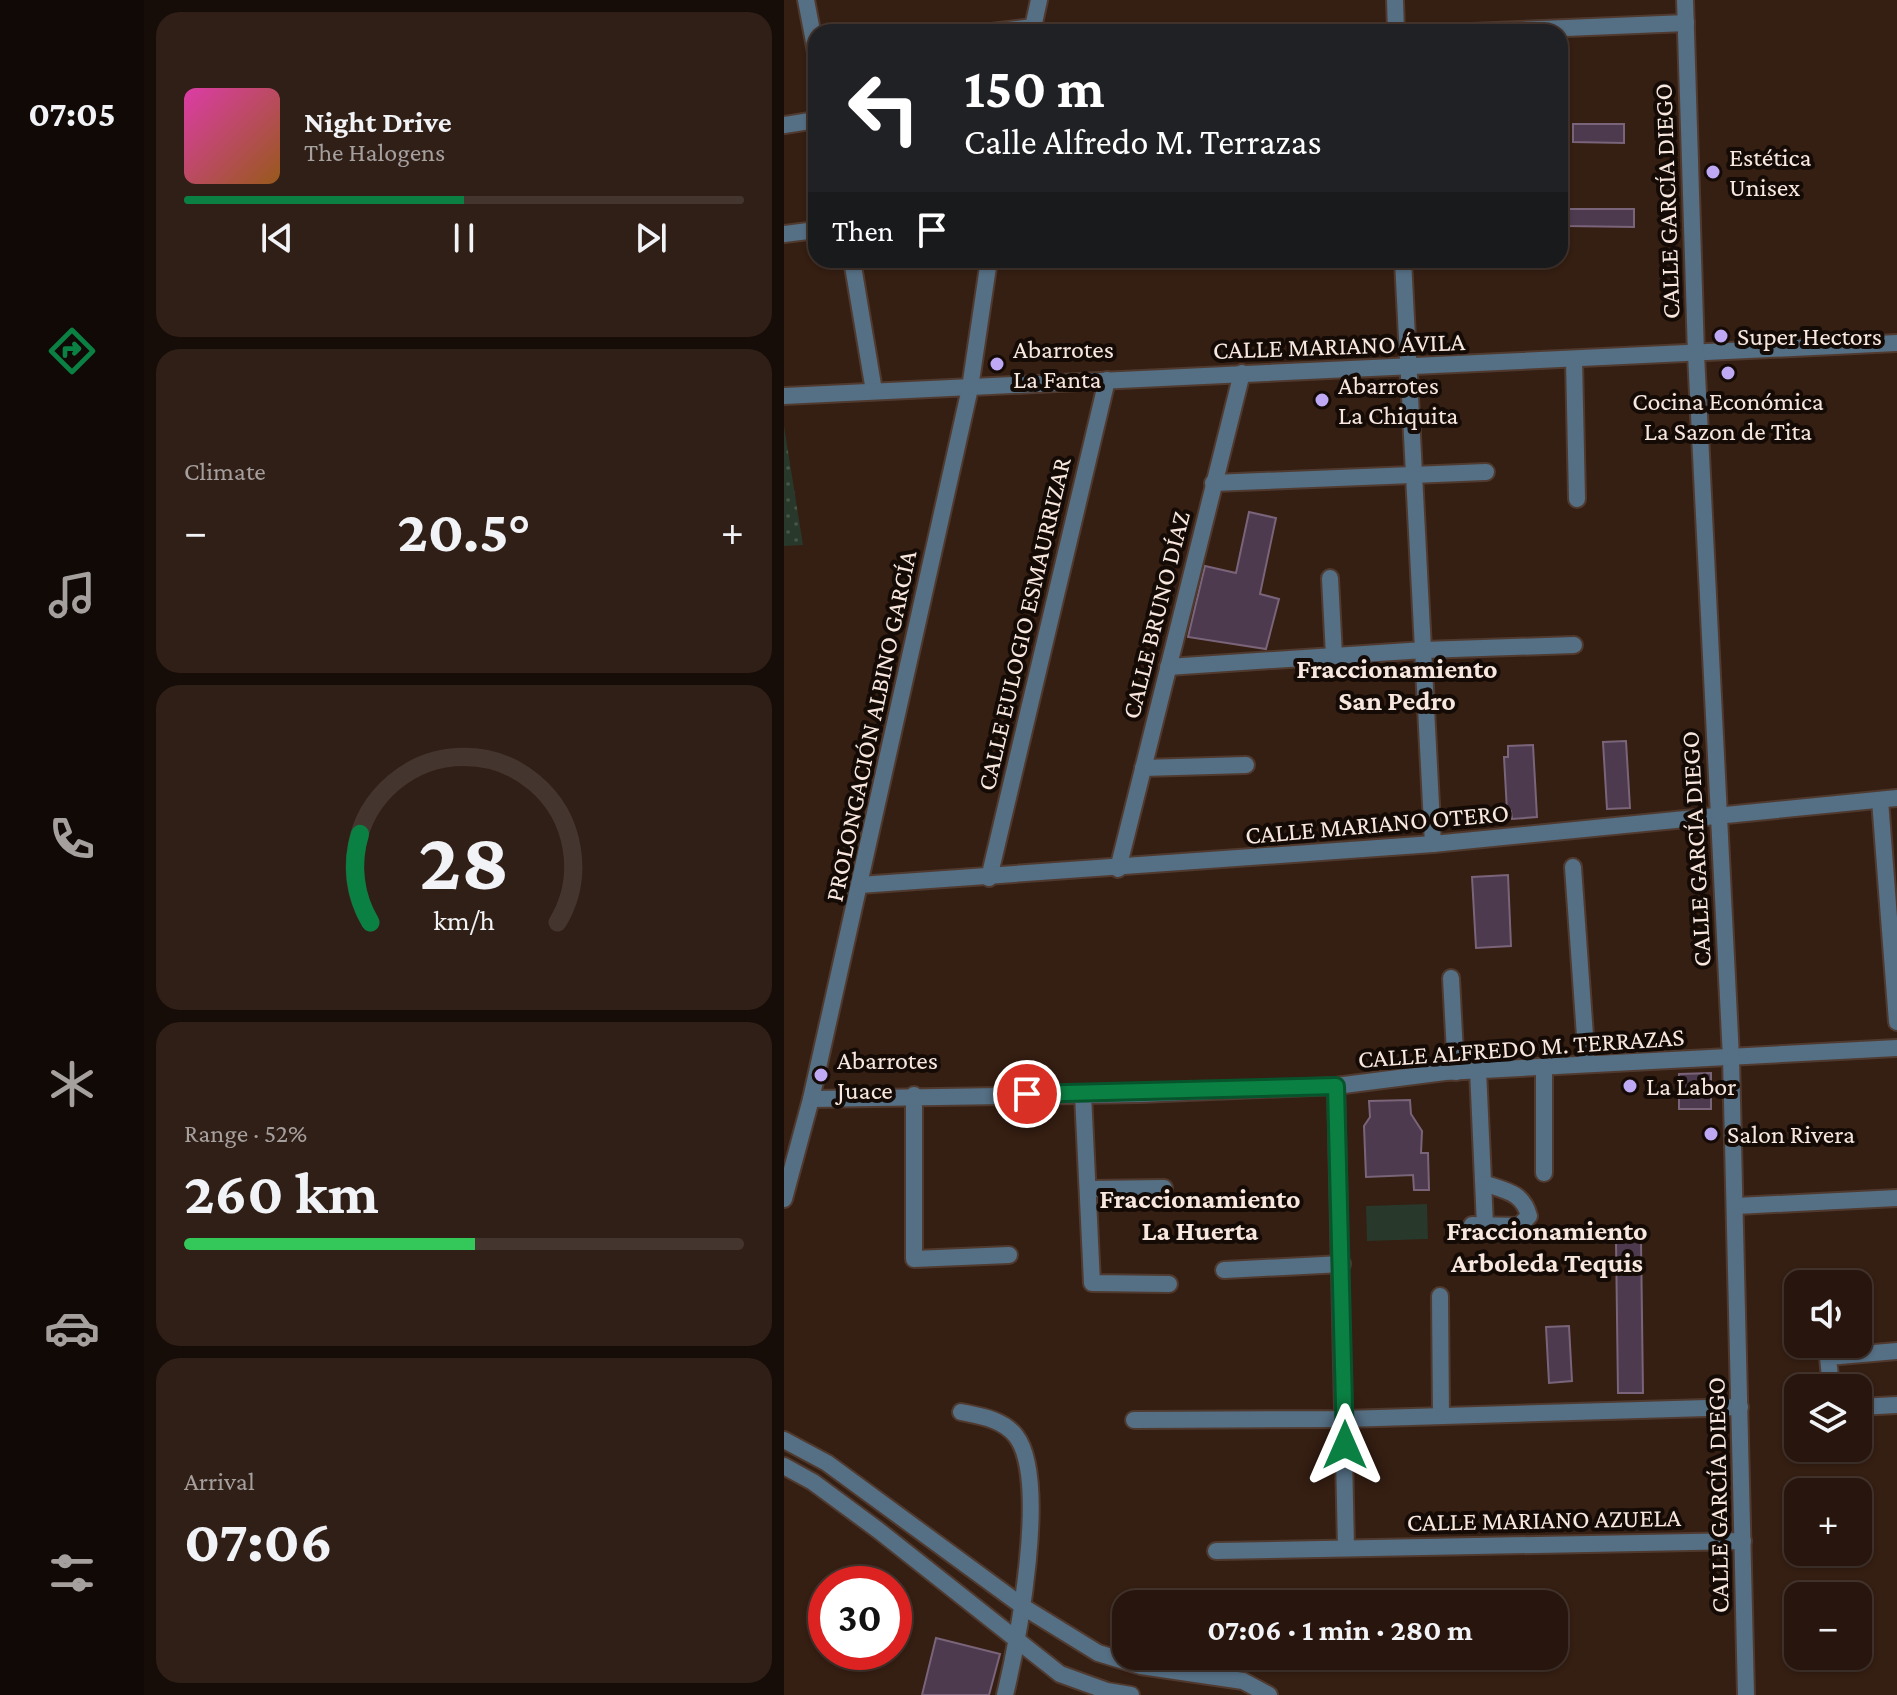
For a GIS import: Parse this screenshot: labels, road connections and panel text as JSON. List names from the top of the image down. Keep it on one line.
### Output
{"streets":{"street":["CALLE GARCÍA DIEGO","CALLE MARIANO ÁVILA","CALLE BRUNO DÍAZ","CALLE EULOGIO ESMAURRIZAR","PROLONGACIÓN ALBINO GARCÍA","CALLE MARIANO OTERO","CALLE ALFREDO M. TERRAZAS","CALLE MARIANO AZUELA"]},"crossings":[["CALLE GARCÍA DIEGO","CALLE MARIANO ÁVILA"],["CALLE GARCÍA DIEGO","CALLE MARIANO OTERO"],["CALLE GARCÍA DIEGO","CALLE ALFREDO M. TERRAZAS"],["CALLE GARCÍA DIEGO","CALLE MARIANO AZUELA"],["CALLE MARIANO ÁVILA","CALLE BRUNO DÍAZ"],["CALLE MARIANO ÁVILA","CALLE EULOGIO ESMAURRIZAR"],["CALLE MARIANO ÁVILA","PROLONGACIÓN ALBINO GARCÍA"],["CALLE BRUNO DÍAZ","CALLE MARIANO OTERO"],["CALLE EULOGIO ESMAURRIZAR","CALLE MARIANO OTERO"],["PROLONGACIÓN ALBINO GARCÍA","CALLE MARIANO OTERO"],["PROLONGACIÓN ALBINO GARCÍA","CALLE ALFREDO M. TERRAZAS"]],"districts":["Fraccionamiento San Pedro","Fraccionamiento La Huerta","Fraccionamiento Arboleda Tequis"],"places":["Estética Unisex","Super Hectors","Abarrotes La Fanta","Cocina Económica La Sazon de Tita","Abarrotes La Chiquita","Abarrotes Juace","La Labor","Salon Rivera"],"page":{"tabs":"07:05","turn":["150 m","Calle Alfredo M. Terrazas"],"song":["Night Drive","The Halogens"],"then":"Then","tile":["Climate",["Range · 52%","260 km"],["Arrival","07:06"]],"heat":["−","20.5°","+"],"map_buttons":["+","−"],"limit":"30","trip":"07:06 · 1 min · 280 m","gauge":["28","km/h"]}}
